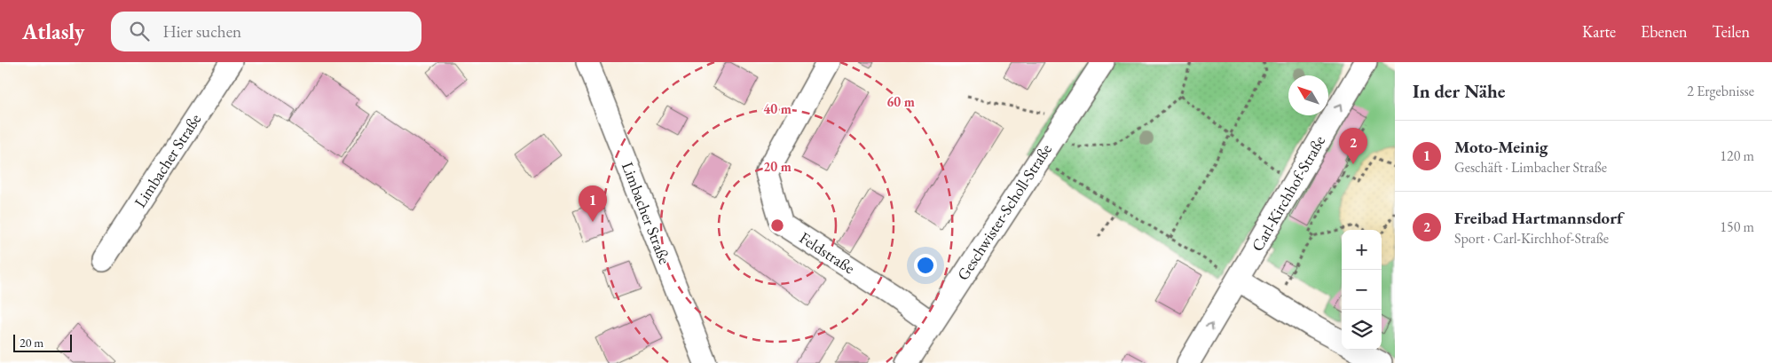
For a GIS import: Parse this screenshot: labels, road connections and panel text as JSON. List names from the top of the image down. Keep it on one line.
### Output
{"streets":{"street":["Limbacher Straße","Carl-Kirchhof-Straße","Geschwister-Scholl-Straße","Feldstraße"]},"crossings":[["Geschwister-Scholl-Straße","Feldstraße"]],"one_way":["Carl-Kirchhof-Straße"],"scale_bar":"20 m","north":"top left","page":{"header":"Atlasly","search":"Hier suchen","nav":["Karte","Ebenen","Teilen"],"heading":["In der Nähe","2 Ergebnisse"],"list":[{"mark":"1","name":"Moto-Meinig","note":"Geschäft · Limbacher Straße","value":"120 m"},{"mark":"2","name":"Freibad Hartmannsdorf","note":"Sport · Carl-Kirchhof-Straße","value":"150 m"}],"pins":["2","1"],"map_buttons":["+","−"],"scale":"20 m"},"rings":["60 m","40 m","20 m"]}
